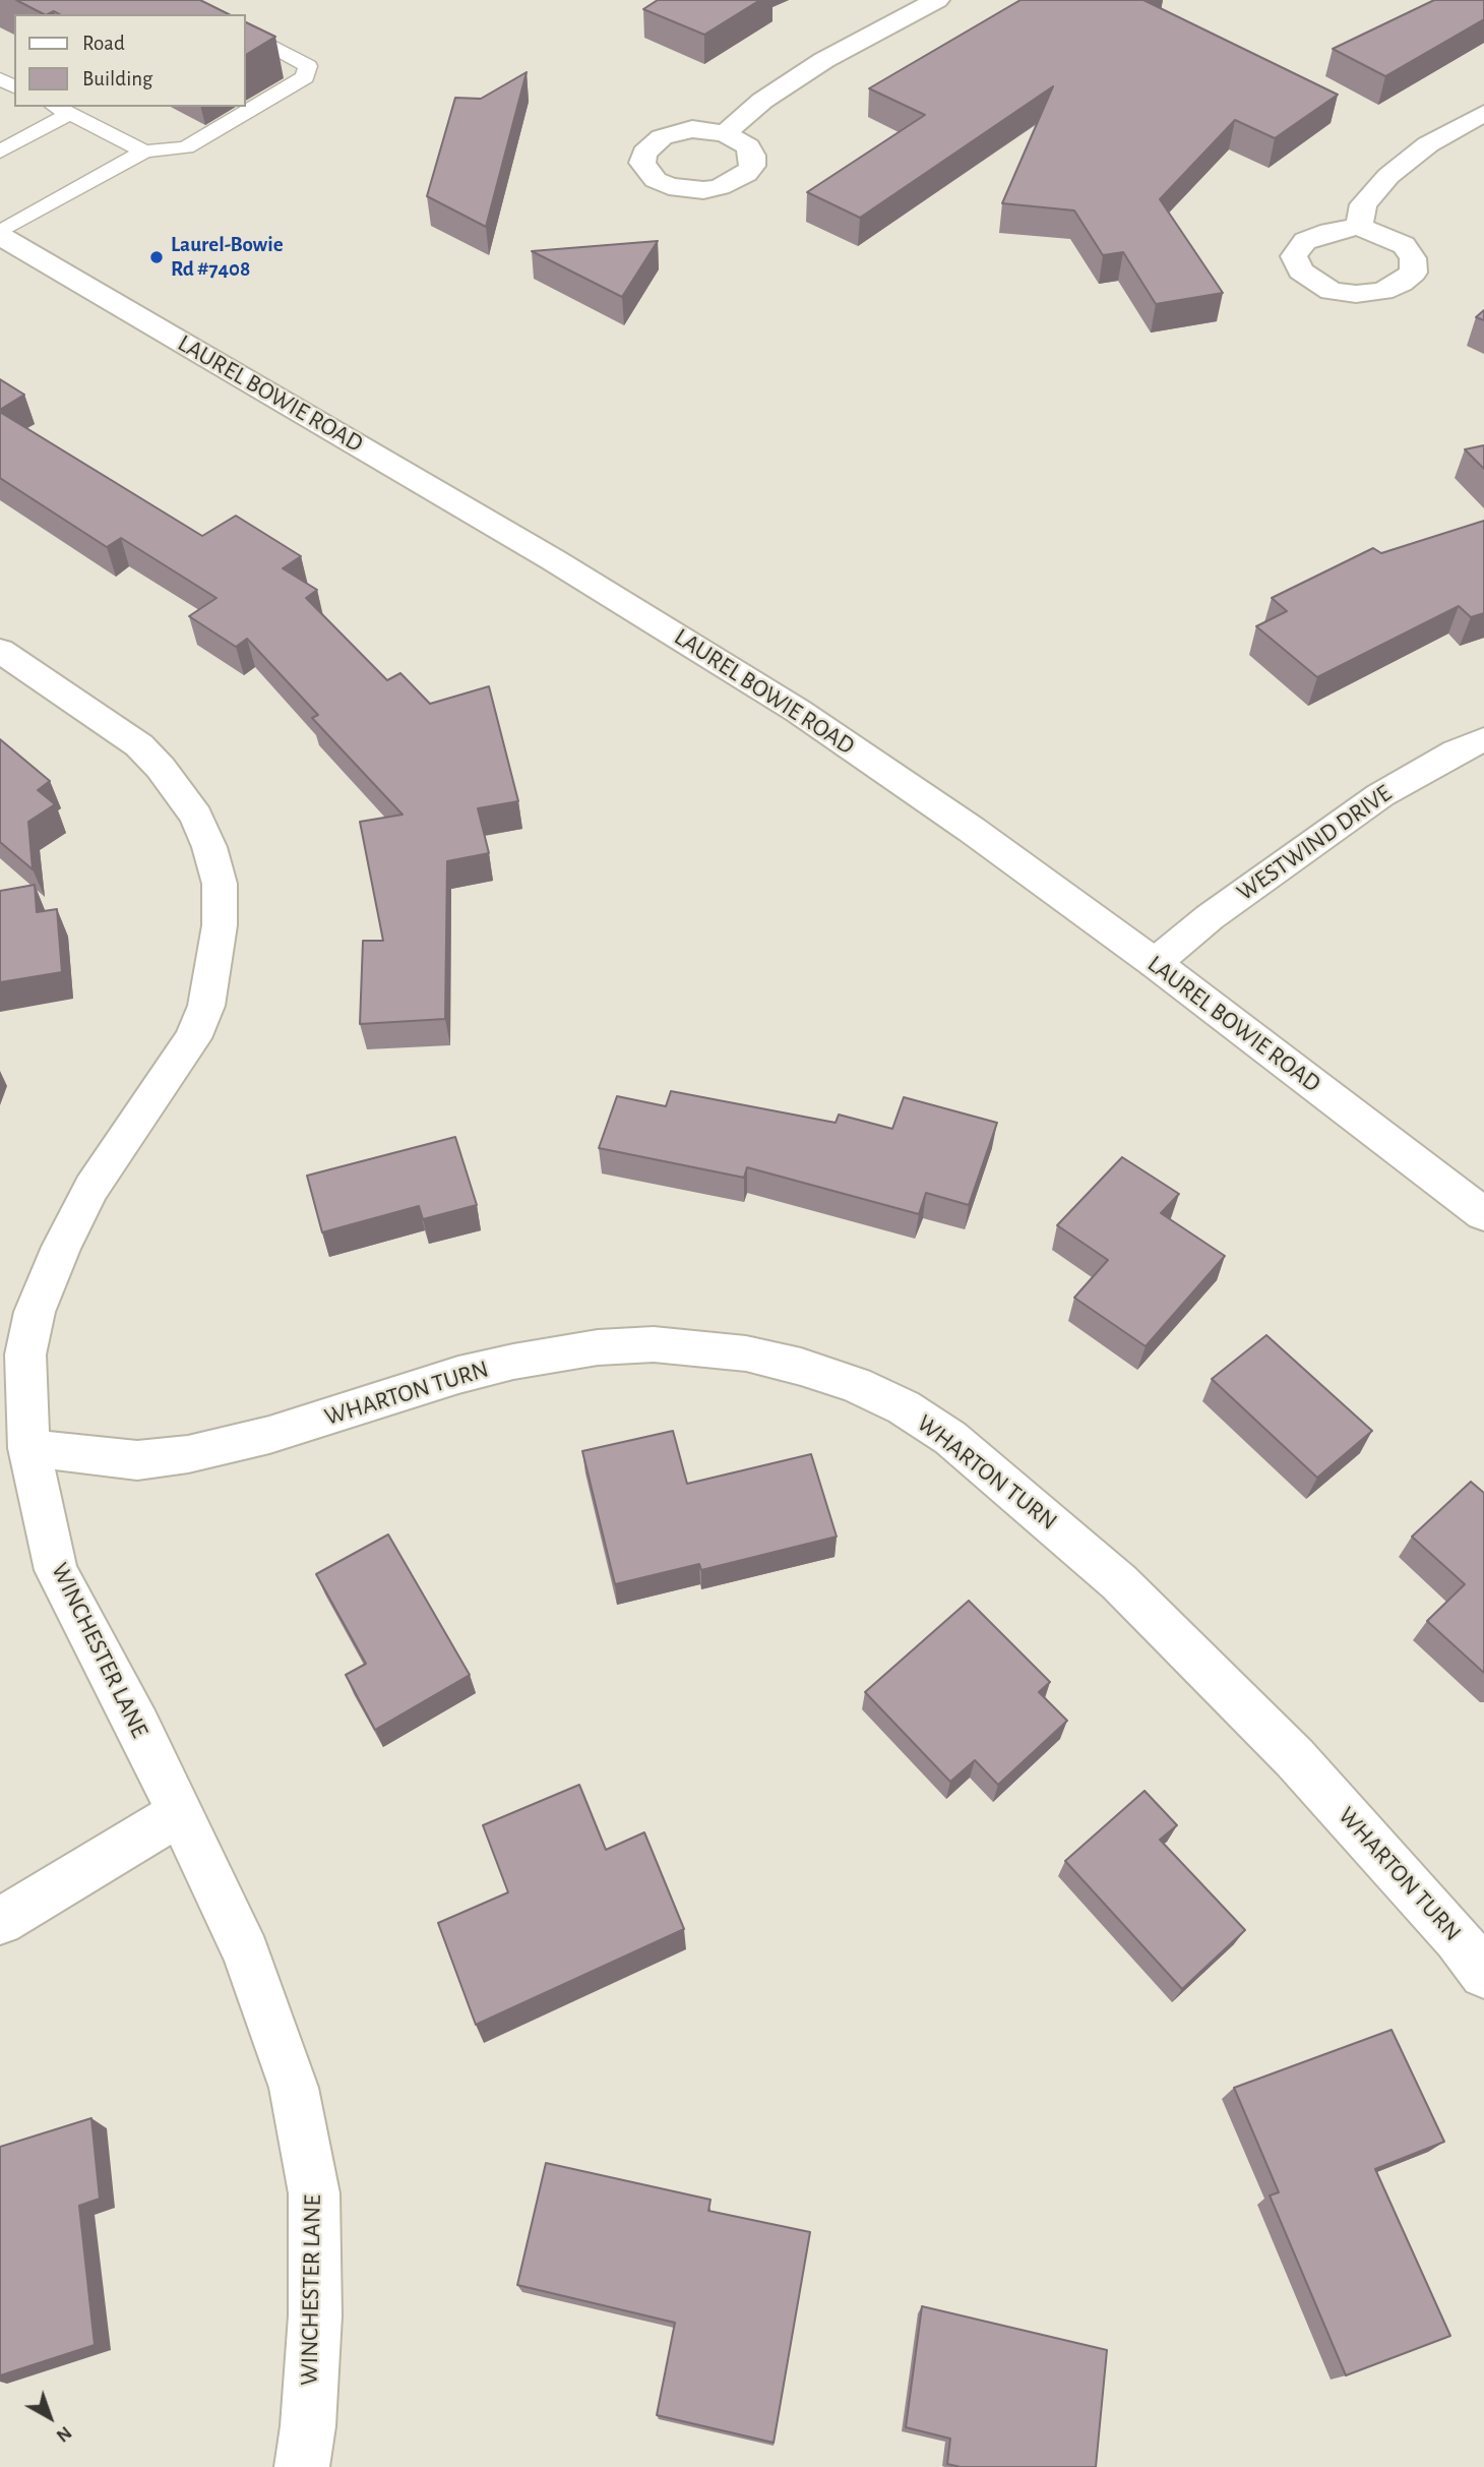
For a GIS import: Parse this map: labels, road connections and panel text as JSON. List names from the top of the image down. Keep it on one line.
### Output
{"streets":{"street":["LAUREL BOWIE ROAD","WESTWIND DRIVE","WHARTON TURN","WINCHESTER LANE"]},"crossings":[["LAUREL BOWIE ROAD","WESTWIND DRIVE"],["WHARTON TURN","WINCHESTER LANE"]],"places":["Laurel-Bowie Rd #7408"],"legend":["Road","Building"],"north":"bottom right"}
